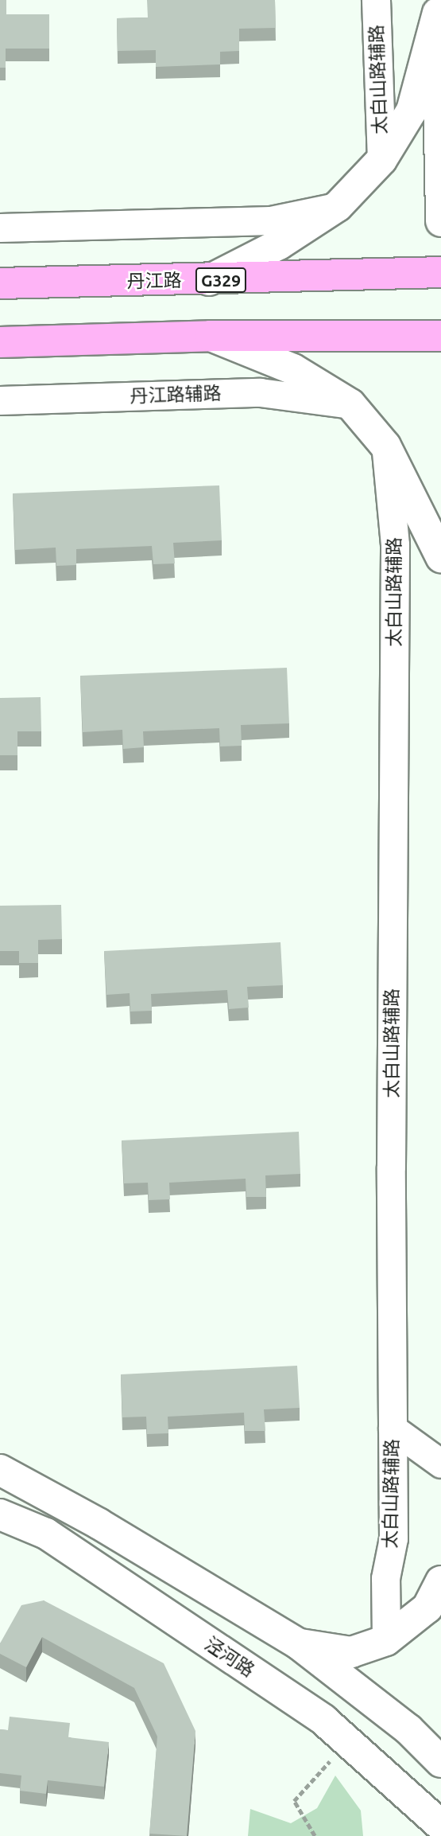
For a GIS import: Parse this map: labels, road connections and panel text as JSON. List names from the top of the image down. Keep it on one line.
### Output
{"streets":{"highway":["G329","丹江路"],"street":["太白山路辅路","丹江路辅路","泾河路"]}}
